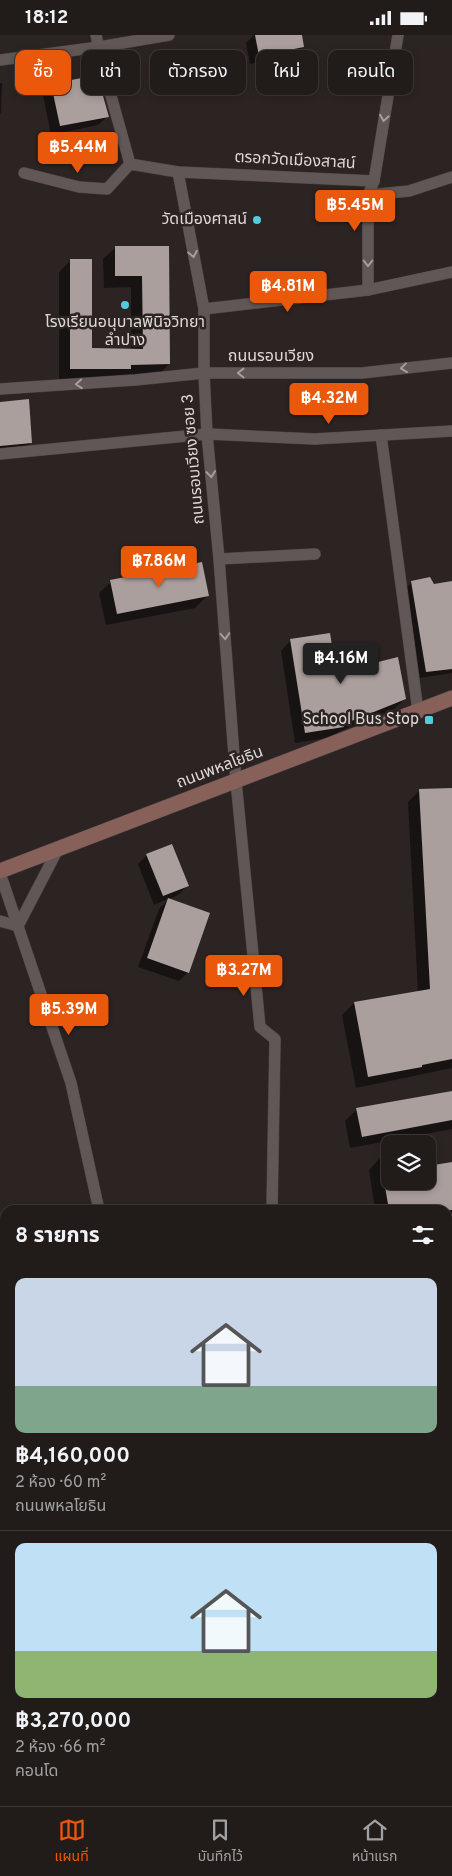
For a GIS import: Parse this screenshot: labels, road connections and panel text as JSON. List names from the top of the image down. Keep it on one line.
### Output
{"streets":{"main road":["ถนนพหลโยธิน"],"street":["ตรอกวัดเมืองสาสน์","ถนนรอบเวียง","ถนนรอบเวียง ซอย 3"]},"crossings":[["ตรอกวัดเมืองสาสน์","ถนนรอบเวียง ซอย 3"],["ถนนรอบเวียง","ถนนรอบเวียง ซอย 3"],["ถนนรอบเวียง ซอย 3","ถนนพหลโยธิน"]],"one_way":["ตรอกวัดเมืองสาสน์","ถนนรอบเวียง ซอย 3"],"places":{"other":["วัดเมืองศาสน์","โรงเรียนอนุบาลพินิจวิทยา ลำปาง"],"transit":["School Bus Stop"]},"page":{"status":"18:12","chip":["ซื้อ","เช่า","ตัวกรอง","ใหม่","คอนโด"],"price":["฿5.44M","฿5.45M","฿4.81M","฿4.32M","฿7.86M","฿4.16M","฿3.27M","฿5.39M"],"heading":"8 รายการ","list":[{"name":"฿4,160,000","note":"2 ห้อง · 60 m² · ถนนพหลโยธิน"},{"name":"฿3,270,000","note":"2 ห้อง · 66 m² · คอนโด"}],"tabs":["แผนที่","บันทึกไว้","หน้าแรก"]}}
